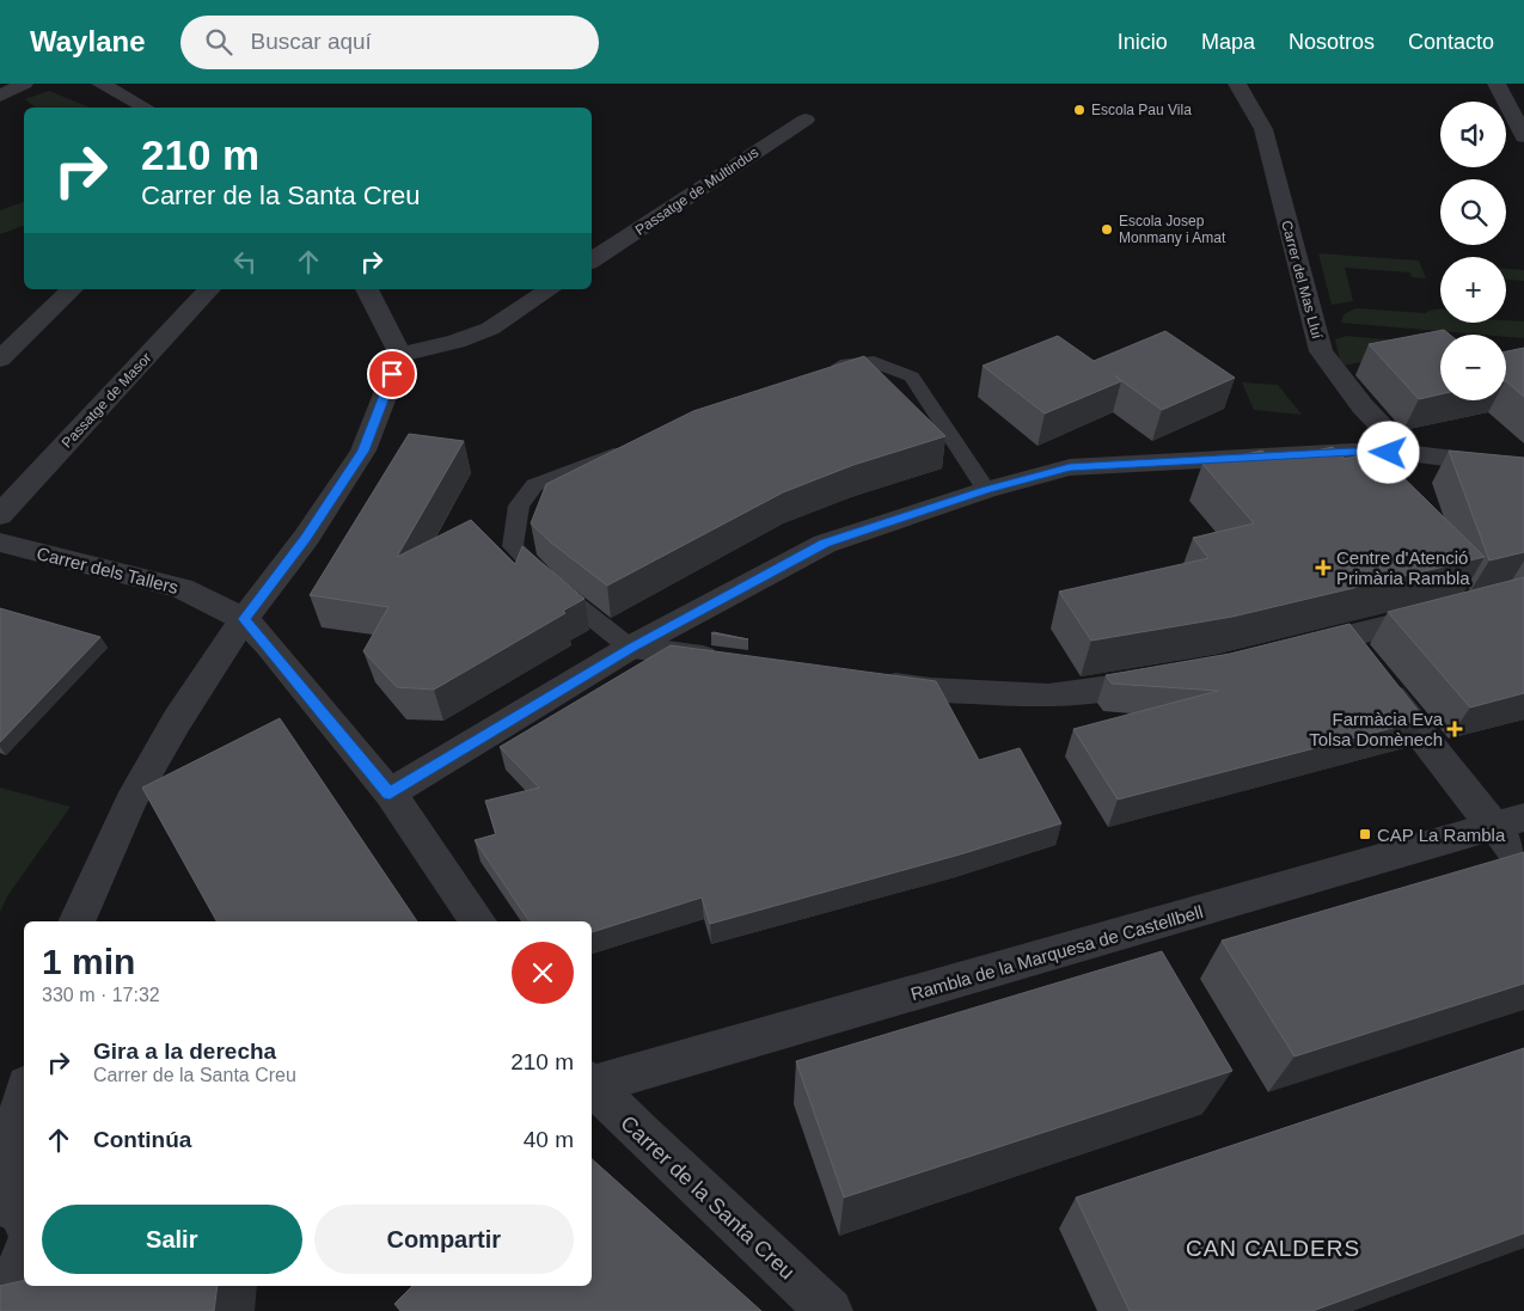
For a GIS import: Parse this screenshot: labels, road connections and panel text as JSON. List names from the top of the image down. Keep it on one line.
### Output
{"streets":{"street":["Passatge de Multindus","Carrer del Mas Lluí","Passatge de Masor","Carrer dels Tallers","Rambla de la Marquesa de Castellbell","Carrer de la Santa Creu"]},"districts":["CAN CALDERS"],"places":{"other":["Escola Pau Vila","Escola Josep Monmany i Amat"],"health":["Centre d'Atenció Primària Rambla","Farmàcia Eva Tolsa Domènech"],"transit":["CAP La Rambla"]},"page":{"header":"Waylane","search":"Buscar aquí","nav":["Inicio","Mapa","Nosotros","Contacto"],"map_buttons":["+","−"],"turn":["210 m","Carrer de la Santa Creu"],"heading":["1 min","330 m · 17:32"],"list":[{"name":"Gira a la derecha","note":"Carrer de la Santa Creu","value":"210 m"},{"name":"Continúa","value":"40 m"}],"buttons":["Salir","Compartir"]}}
